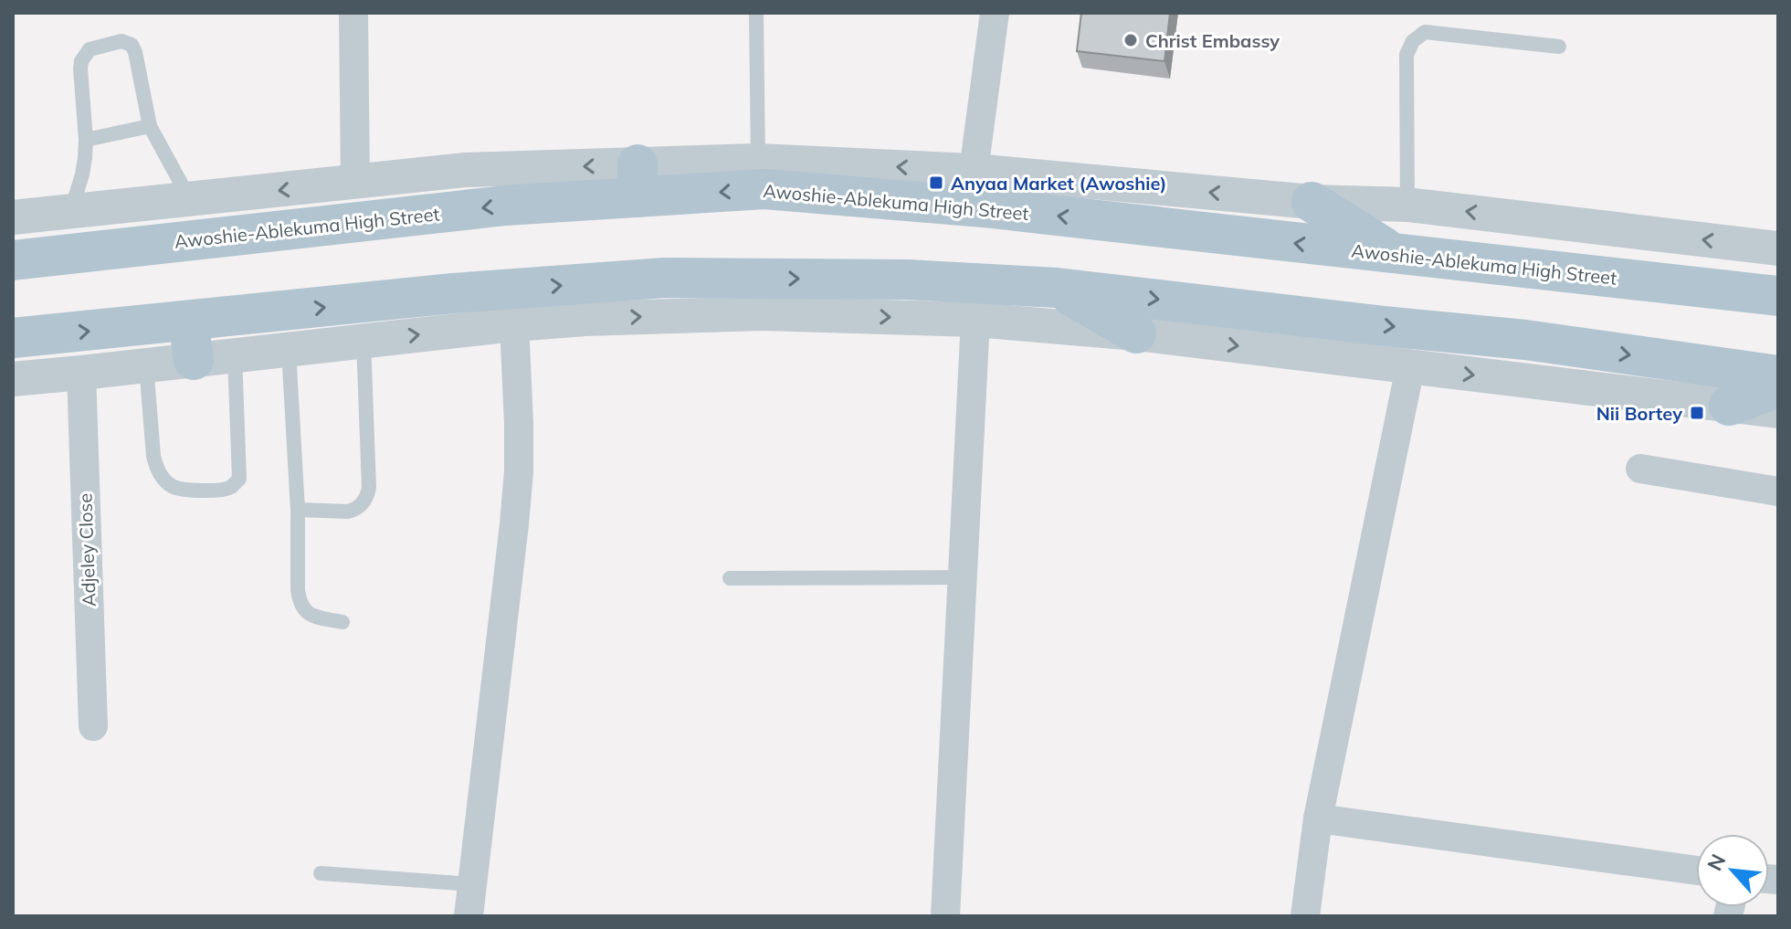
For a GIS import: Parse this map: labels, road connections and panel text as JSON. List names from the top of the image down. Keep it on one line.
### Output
{"streets":{"main road":["Awoshie-Ablekuma High Street"],"street":["Adjeley Close"]},"places":{"other":["Christ Embassy"],"transit":["Anyaa Market (Awoshie)","Nii Bortey"]},"north":"top left"}
